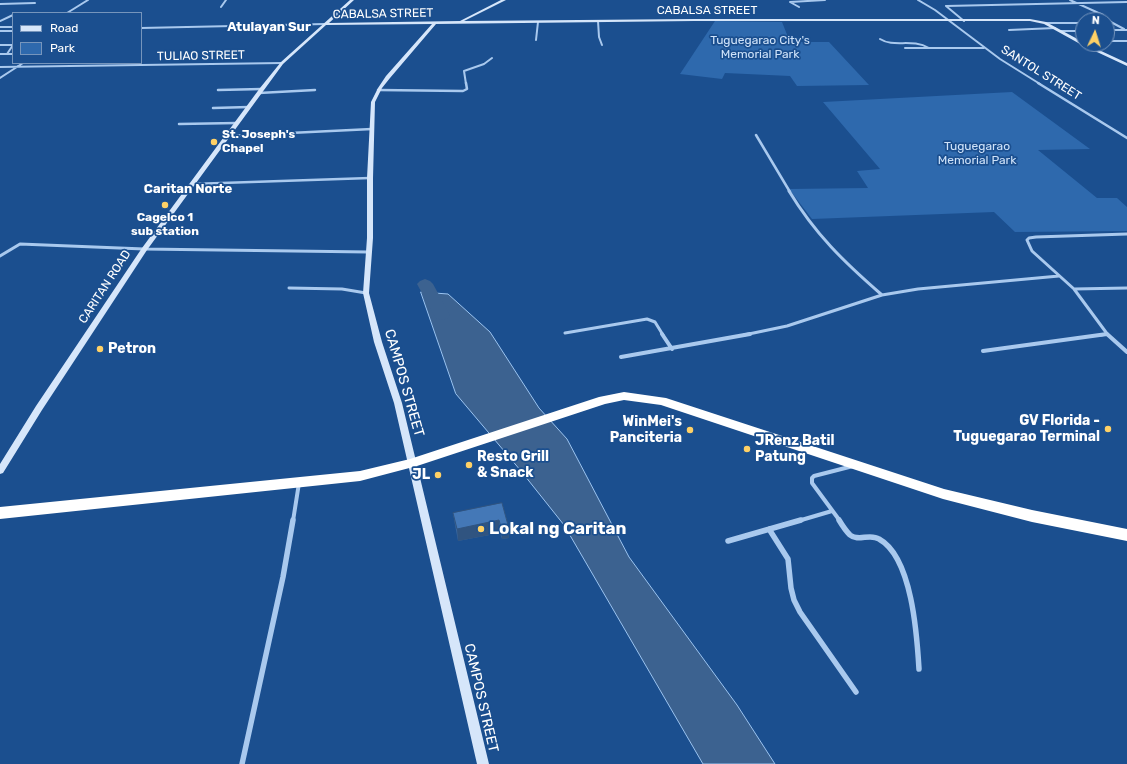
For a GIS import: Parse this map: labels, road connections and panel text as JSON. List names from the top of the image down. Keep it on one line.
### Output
{"streets":{"street":["CABALSA STREET","TULIAO STREET","SANTOL STREET","CARITAN ROAD","CAMPOS STREET"]},"crossings":[["CABALSA STREET","SANTOL STREET"],["CABALSA STREET","CARITAN ROAD"],["CABALSA STREET","CAMPOS STREET"],["TULIAO STREET","CARITAN ROAD"]],"districts":["Atulayan Sur","Caritan Norte"],"parks":["Tuguegarao City's Memorial Park","Tuguegarao Memorial Park"],"places":["St. Joseph's Chapel","Cagelco 1 sub station","Petron","GV Florida - Tuguegarao Terminal","WinMei's Panciteria","JRenz Batil Patung","Resto Grill & Snack","JL","Lokal ng Caritan"],"legend":["Road","Park"],"north":"top"}
